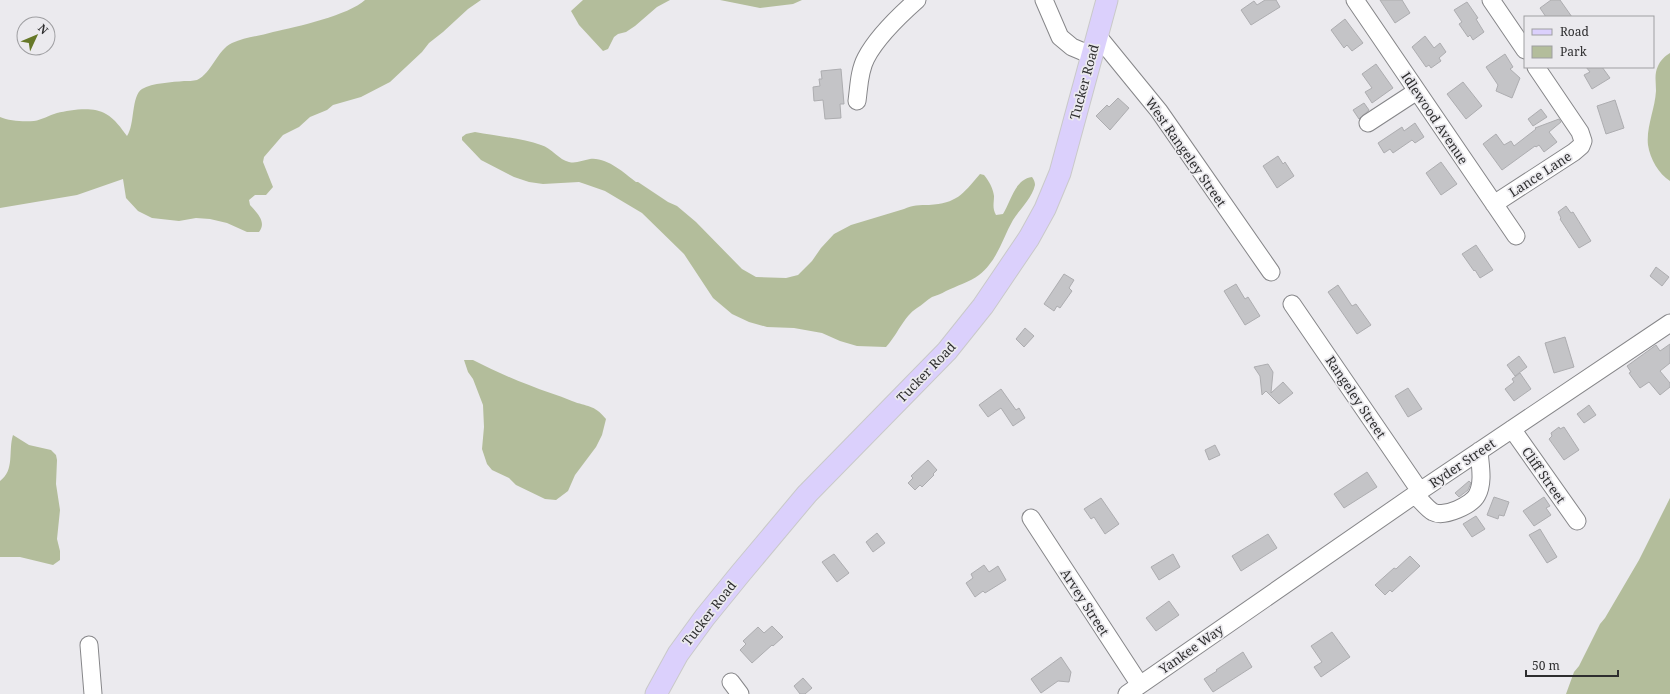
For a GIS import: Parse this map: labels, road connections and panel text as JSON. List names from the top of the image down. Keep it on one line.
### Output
{"streets":{"main road":["Tucker Road"],"street":["Idlewood Avenue","West Rangeley Street","Lance Lane","Rangeley Street","Ryder Street","Cliff Street","Arvey Street","Yankee Way"]},"crossings":[["Tucker Road","West Rangeley Street"],["Idlewood Avenue","Lance Lane"],["Rangeley Street","Ryder Street"],["Ryder Street","Cliff Street"],["Ryder Street","Yankee Way"],["Arvey Street","Yankee Way"]],"legend":["Road","Park"],"scale_bar":"50 m","north":"top right"}
